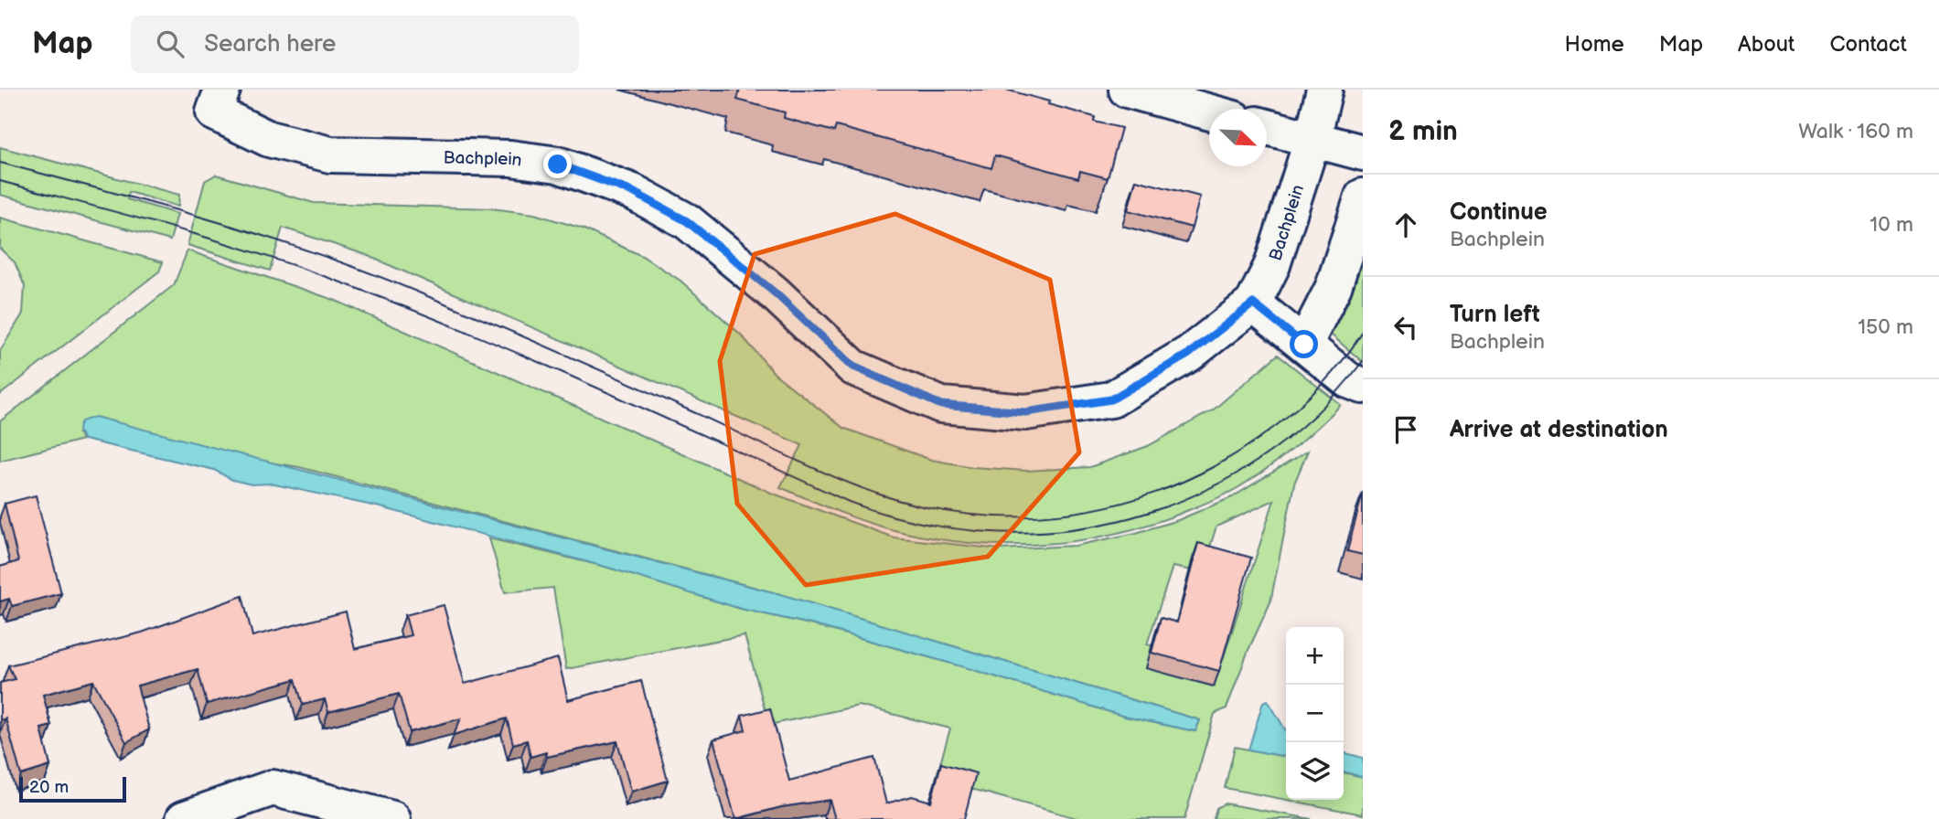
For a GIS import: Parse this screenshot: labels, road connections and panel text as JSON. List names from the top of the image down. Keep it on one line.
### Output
{"streets":{"street":["Bachplein"]},"scale_bar":"20 m","north":"bottom right","page":{"header":"Map","search":"Search here","nav":["Home","Map","About","Contact"],"heading":["2 min","Walk · 160 m"],"list":[["Continue","Bachplein","10 m"],["Turn left","Bachplein","150 m"],"Arrive at destination"],"map_buttons":["+","−"],"scale":"20 m"}}
